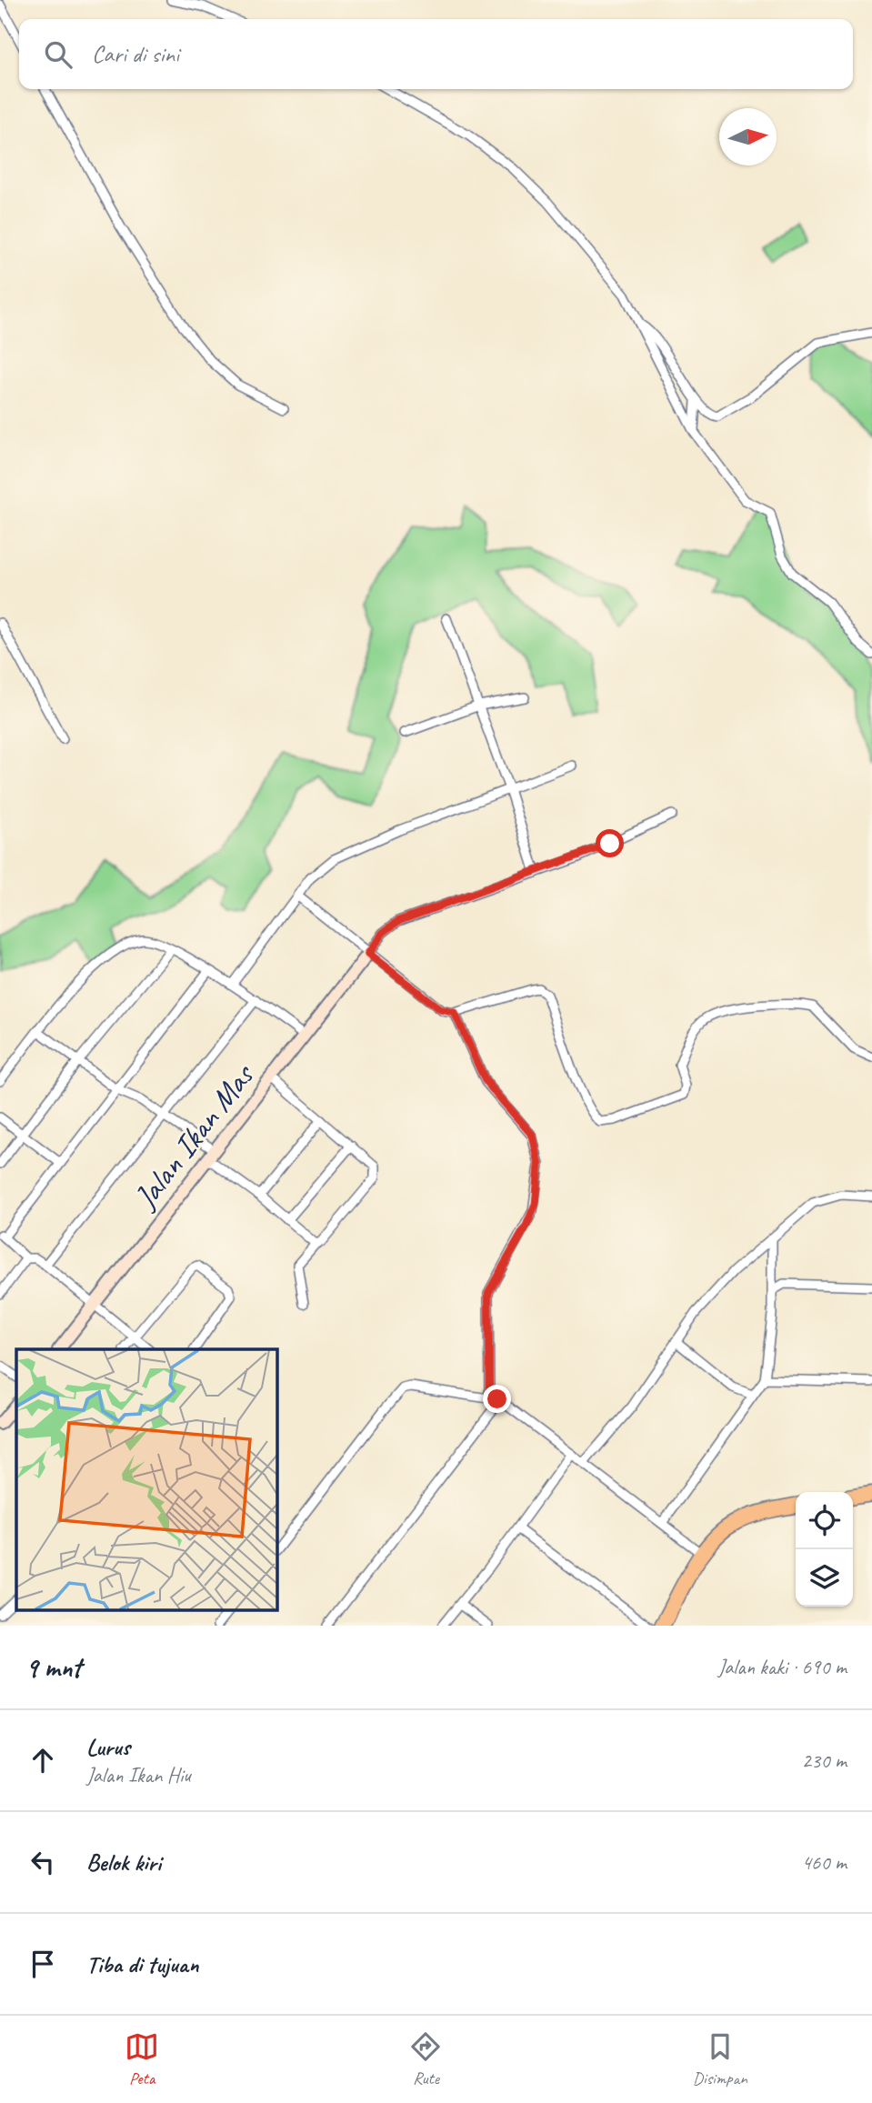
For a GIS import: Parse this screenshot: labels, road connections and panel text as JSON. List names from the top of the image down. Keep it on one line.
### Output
{"streets":{"street":["Jalan Ikan Mas"]},"north":"right","page":{"search":"Cari di sini","heading":["9 mnt","Jalan kaki · 690 m"],"list":[["Lurus","Jalan Ikan Hiu","230 m"],["Belok kiri","460 m"],"Tiba di tujuan"],"nav":["Peta","Rute","Disimpan"]}}
